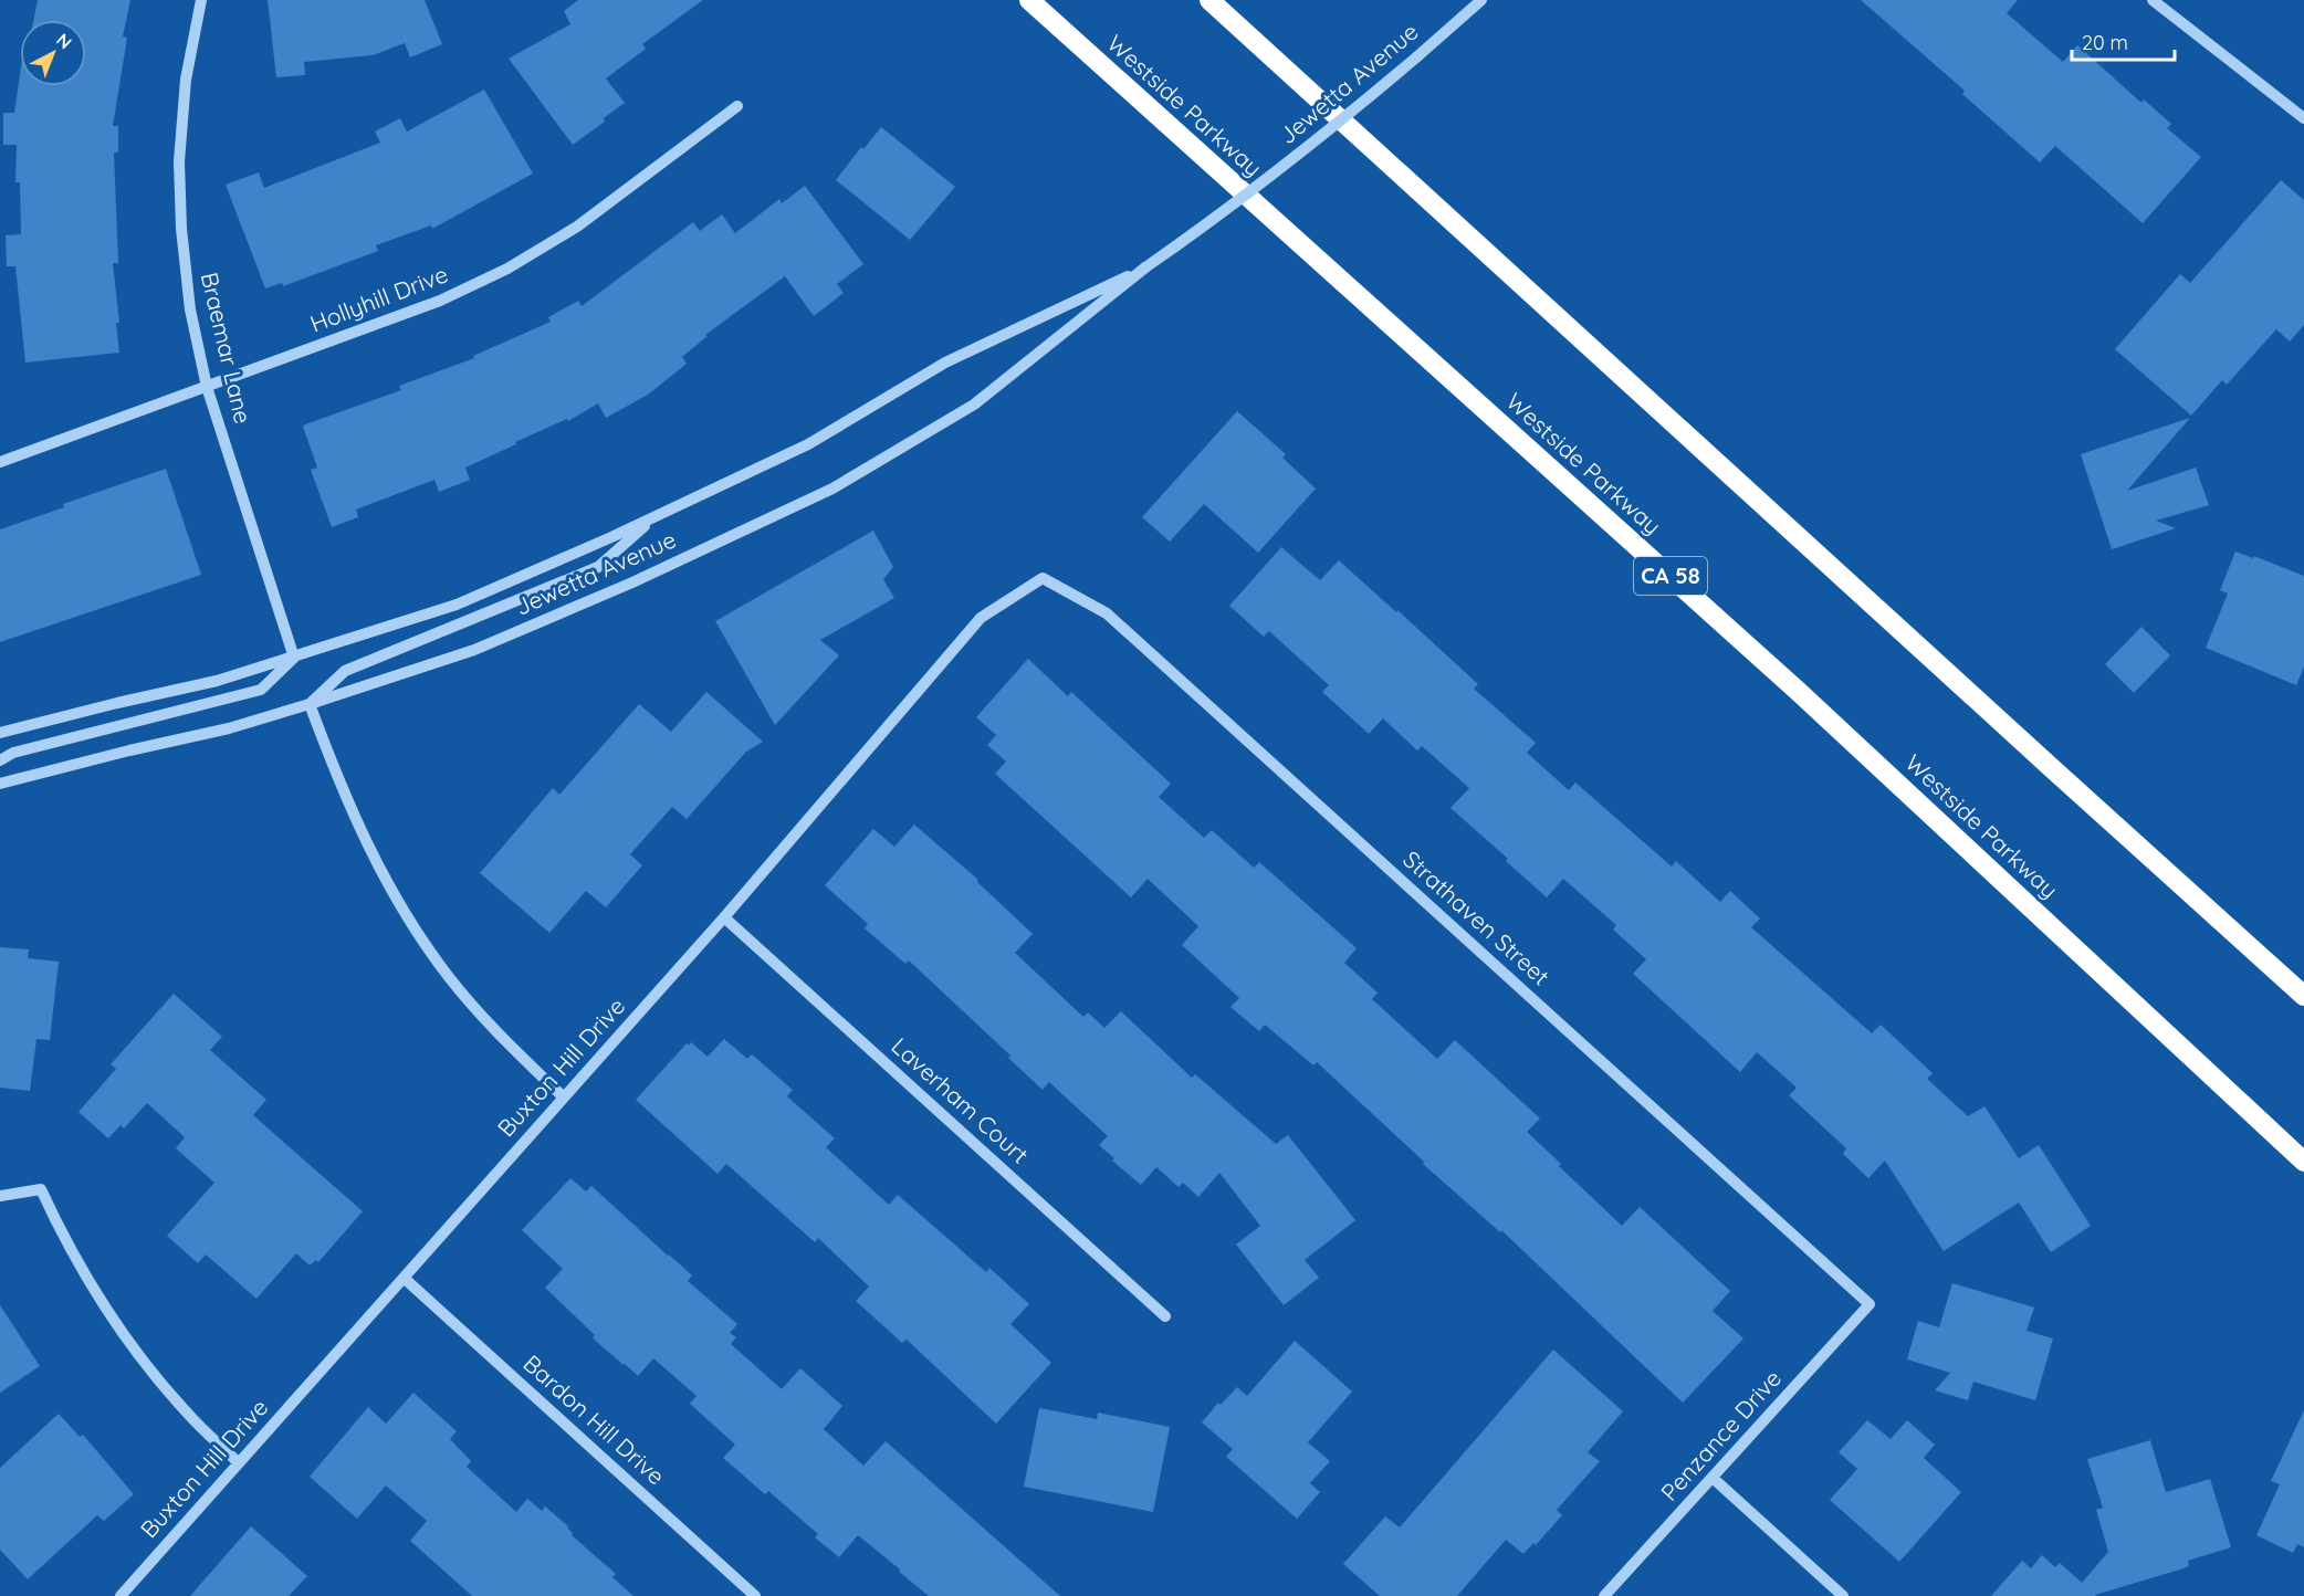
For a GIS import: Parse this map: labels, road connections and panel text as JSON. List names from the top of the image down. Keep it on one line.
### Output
{"streets":{"highway":["Westside Parkway","CA 58"],"street":["Jewetta Avenue","Hollyhill Drive","Braemar Lane","Strathaven Street","Buxton Hill Drive","Laverham Court","Bardon Hill Drive","Penzance Drive"]},"crossings":[["Jewetta Avenue","Braemar Lane"],["Hollyhill Drive","Braemar Lane"],["Strathaven Street","Buxton Hill Drive"],["Strathaven Street","Penzance Drive"],["Buxton Hill Drive","Laverham Court"],["Buxton Hill Drive","Bardon Hill Drive"]],"scale_bar":"20 m","north":"top right"}
